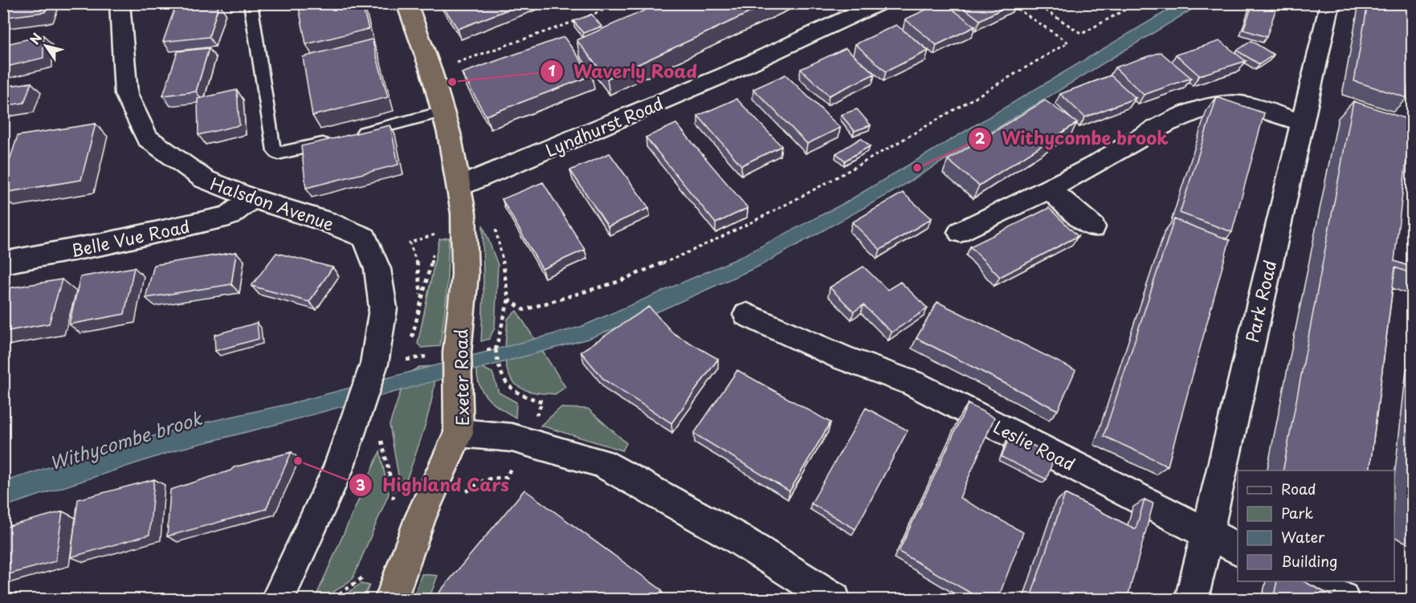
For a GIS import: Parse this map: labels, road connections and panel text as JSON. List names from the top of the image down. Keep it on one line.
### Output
{"streets":{"highway":["Exeter Road"],"street":["Lyndhurst Road","Halsdon Avenue","Belle Vue Road","Park Road","Leslie Road"]},"crossings":[["Lyndhurst Road","Exeter Road"],["Halsdon Avenue","Belle Vue Road"],["Park Road","Leslie Road"]],"water":["Withycombe brook"],"places":["Waverly Road","Withycombe brook","Highland Cars"],"legend":["Road","Park","Water","Building"],"north":"top left"}
